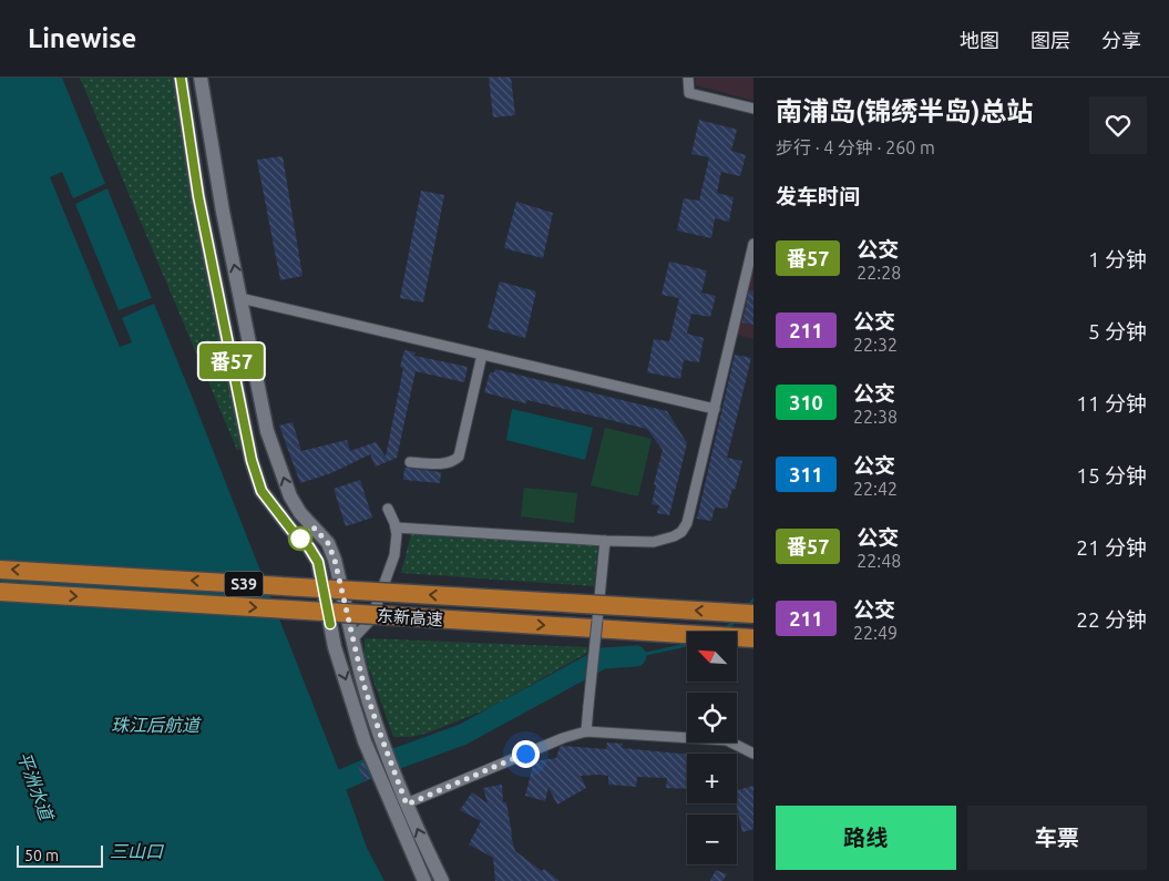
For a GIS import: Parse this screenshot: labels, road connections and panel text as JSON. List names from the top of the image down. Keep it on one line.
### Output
{"streets":{"highway":["S39","东新高速"]},"water":["珠江后航道","平洲水道","三山口"],"lines":["bus line 番57"],"scale_bar":"50 m","north":"top left","page":{"header":"Linewise","nav":["地图","图层","分享"],"on_map":"番57","heading":[["南浦岛(锦绣半岛)总站","步行 · 4 分钟 · 260 m"],"发车时间"],"list":[{"mark":"番57","name":"公交","note":"22:28","value":"1 分钟"},{"mark":"211","name":"公交","note":"22:32","value":"5 分钟"},{"mark":"310","name":"公交","note":"22:38","value":"11 分钟"},{"mark":"311","name":"公交","note":"22:42","value":"15 分钟"},{"mark":"番57","name":"公交","note":"22:48","value":"21 分钟"},{"mark":"211","name":"公交","note":"22:49","value":"22 分钟"}],"map_buttons":["+","−"],"buttons":["路线","车票"],"scale":"50 m"}}
